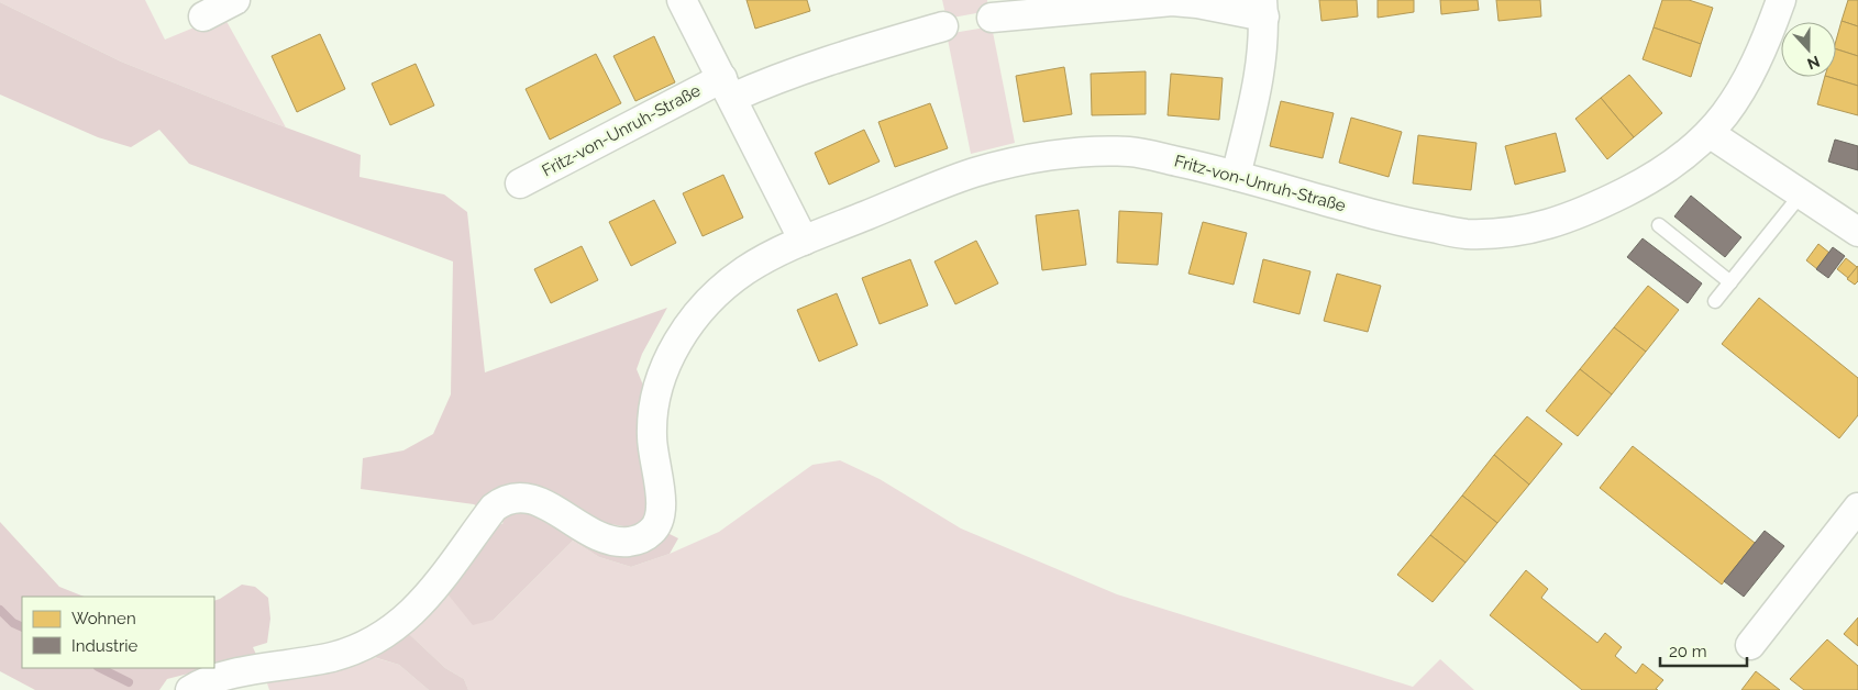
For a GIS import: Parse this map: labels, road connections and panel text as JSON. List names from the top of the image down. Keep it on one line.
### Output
{"streets":{"street":["Fritz-von-Unruh-Straße"]},"legend":["Wohnen","Industrie"],"scale_bar":"20 m","north":"bottom"}
